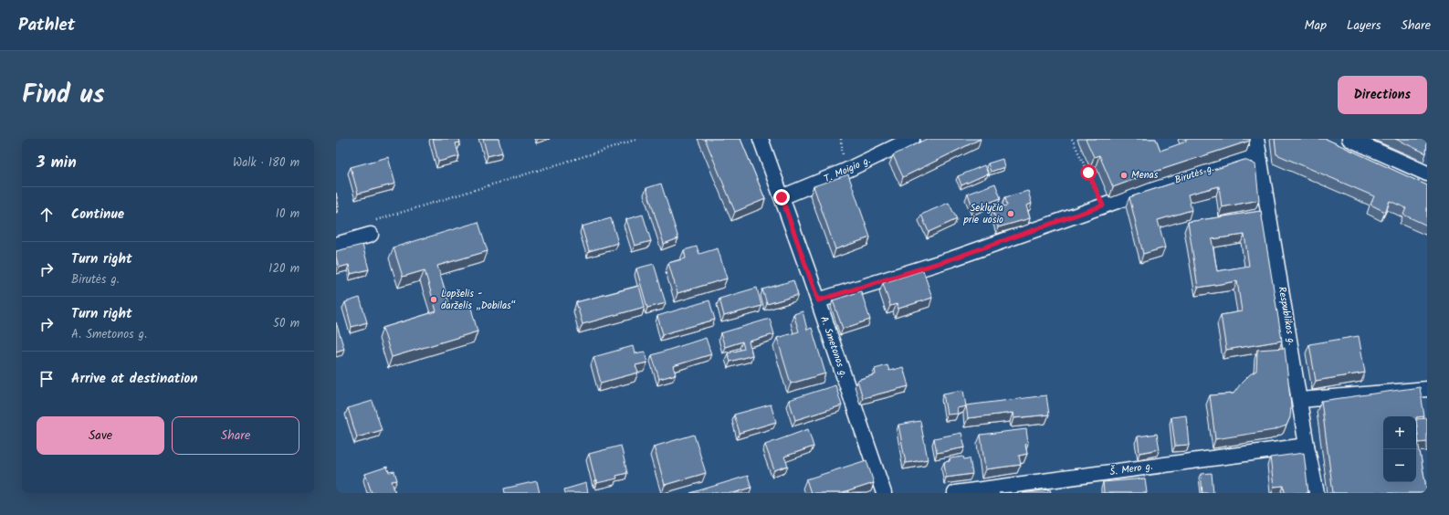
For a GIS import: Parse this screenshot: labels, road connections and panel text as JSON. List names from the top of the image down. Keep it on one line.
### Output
{"streets":{"street":["T. Moigio g.","Birutės g.","Respublikos g.","A. Smetonos g.","Š. Mero g."]},"crossings":[["T. Moigio g.","A. Smetonos g."],["Birutės g.","Respublikos g."],["Birutės g.","A. Smetonos g."],["Respublikos g.","Š. Mero g."]],"places":["Menas","Seklyčia prie uosio","Lopšelis - darželis „Dobilas“"],"page":{"header":"Pathlet","nav":["Map","Layers","Share"],"title":"Find us","buttons":["Directions",["Save","Share"]],"heading":["3 min","Walk · 180 m"],"list":[["Continue","10 m"],["Turn right","Birutės g.","120 m"],["Turn right","A. Smetonos g.","50 m"],"Arrive at destination"],"map_buttons":["+","−"]}}
